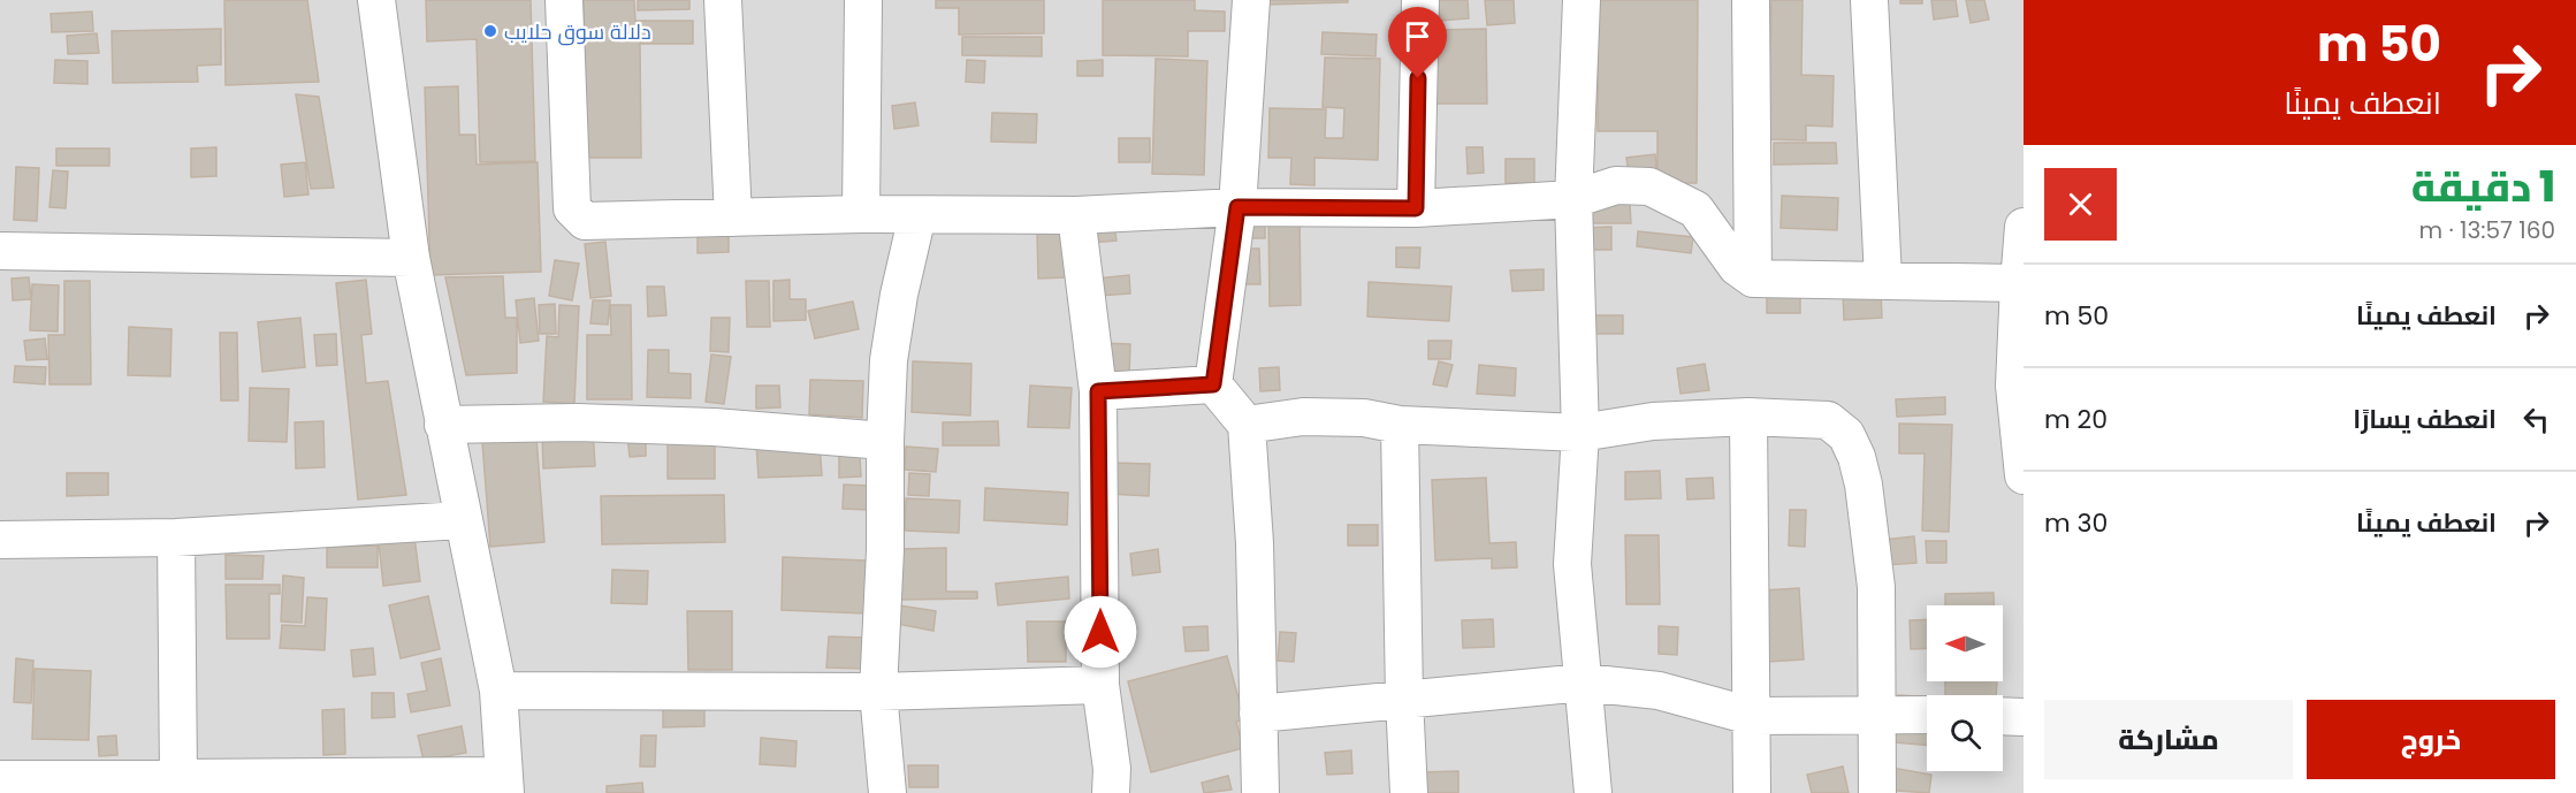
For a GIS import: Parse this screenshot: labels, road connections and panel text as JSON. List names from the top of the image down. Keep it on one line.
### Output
{"places":["دلالة سوق حلايب"],"north":"left","page":{"turn":["50 m","انعطف يمينًا"],"heading":["1 دقيقة","160 m · 13:57"],"list":[{"name":"انعطف يمينًا","value":"50 m"},{"name":"انعطف يسارًا","value":"20 m"},{"name":"انعطف يمينًا","value":"30 m"}],"buttons":["خروج","مشاركة"]}}
